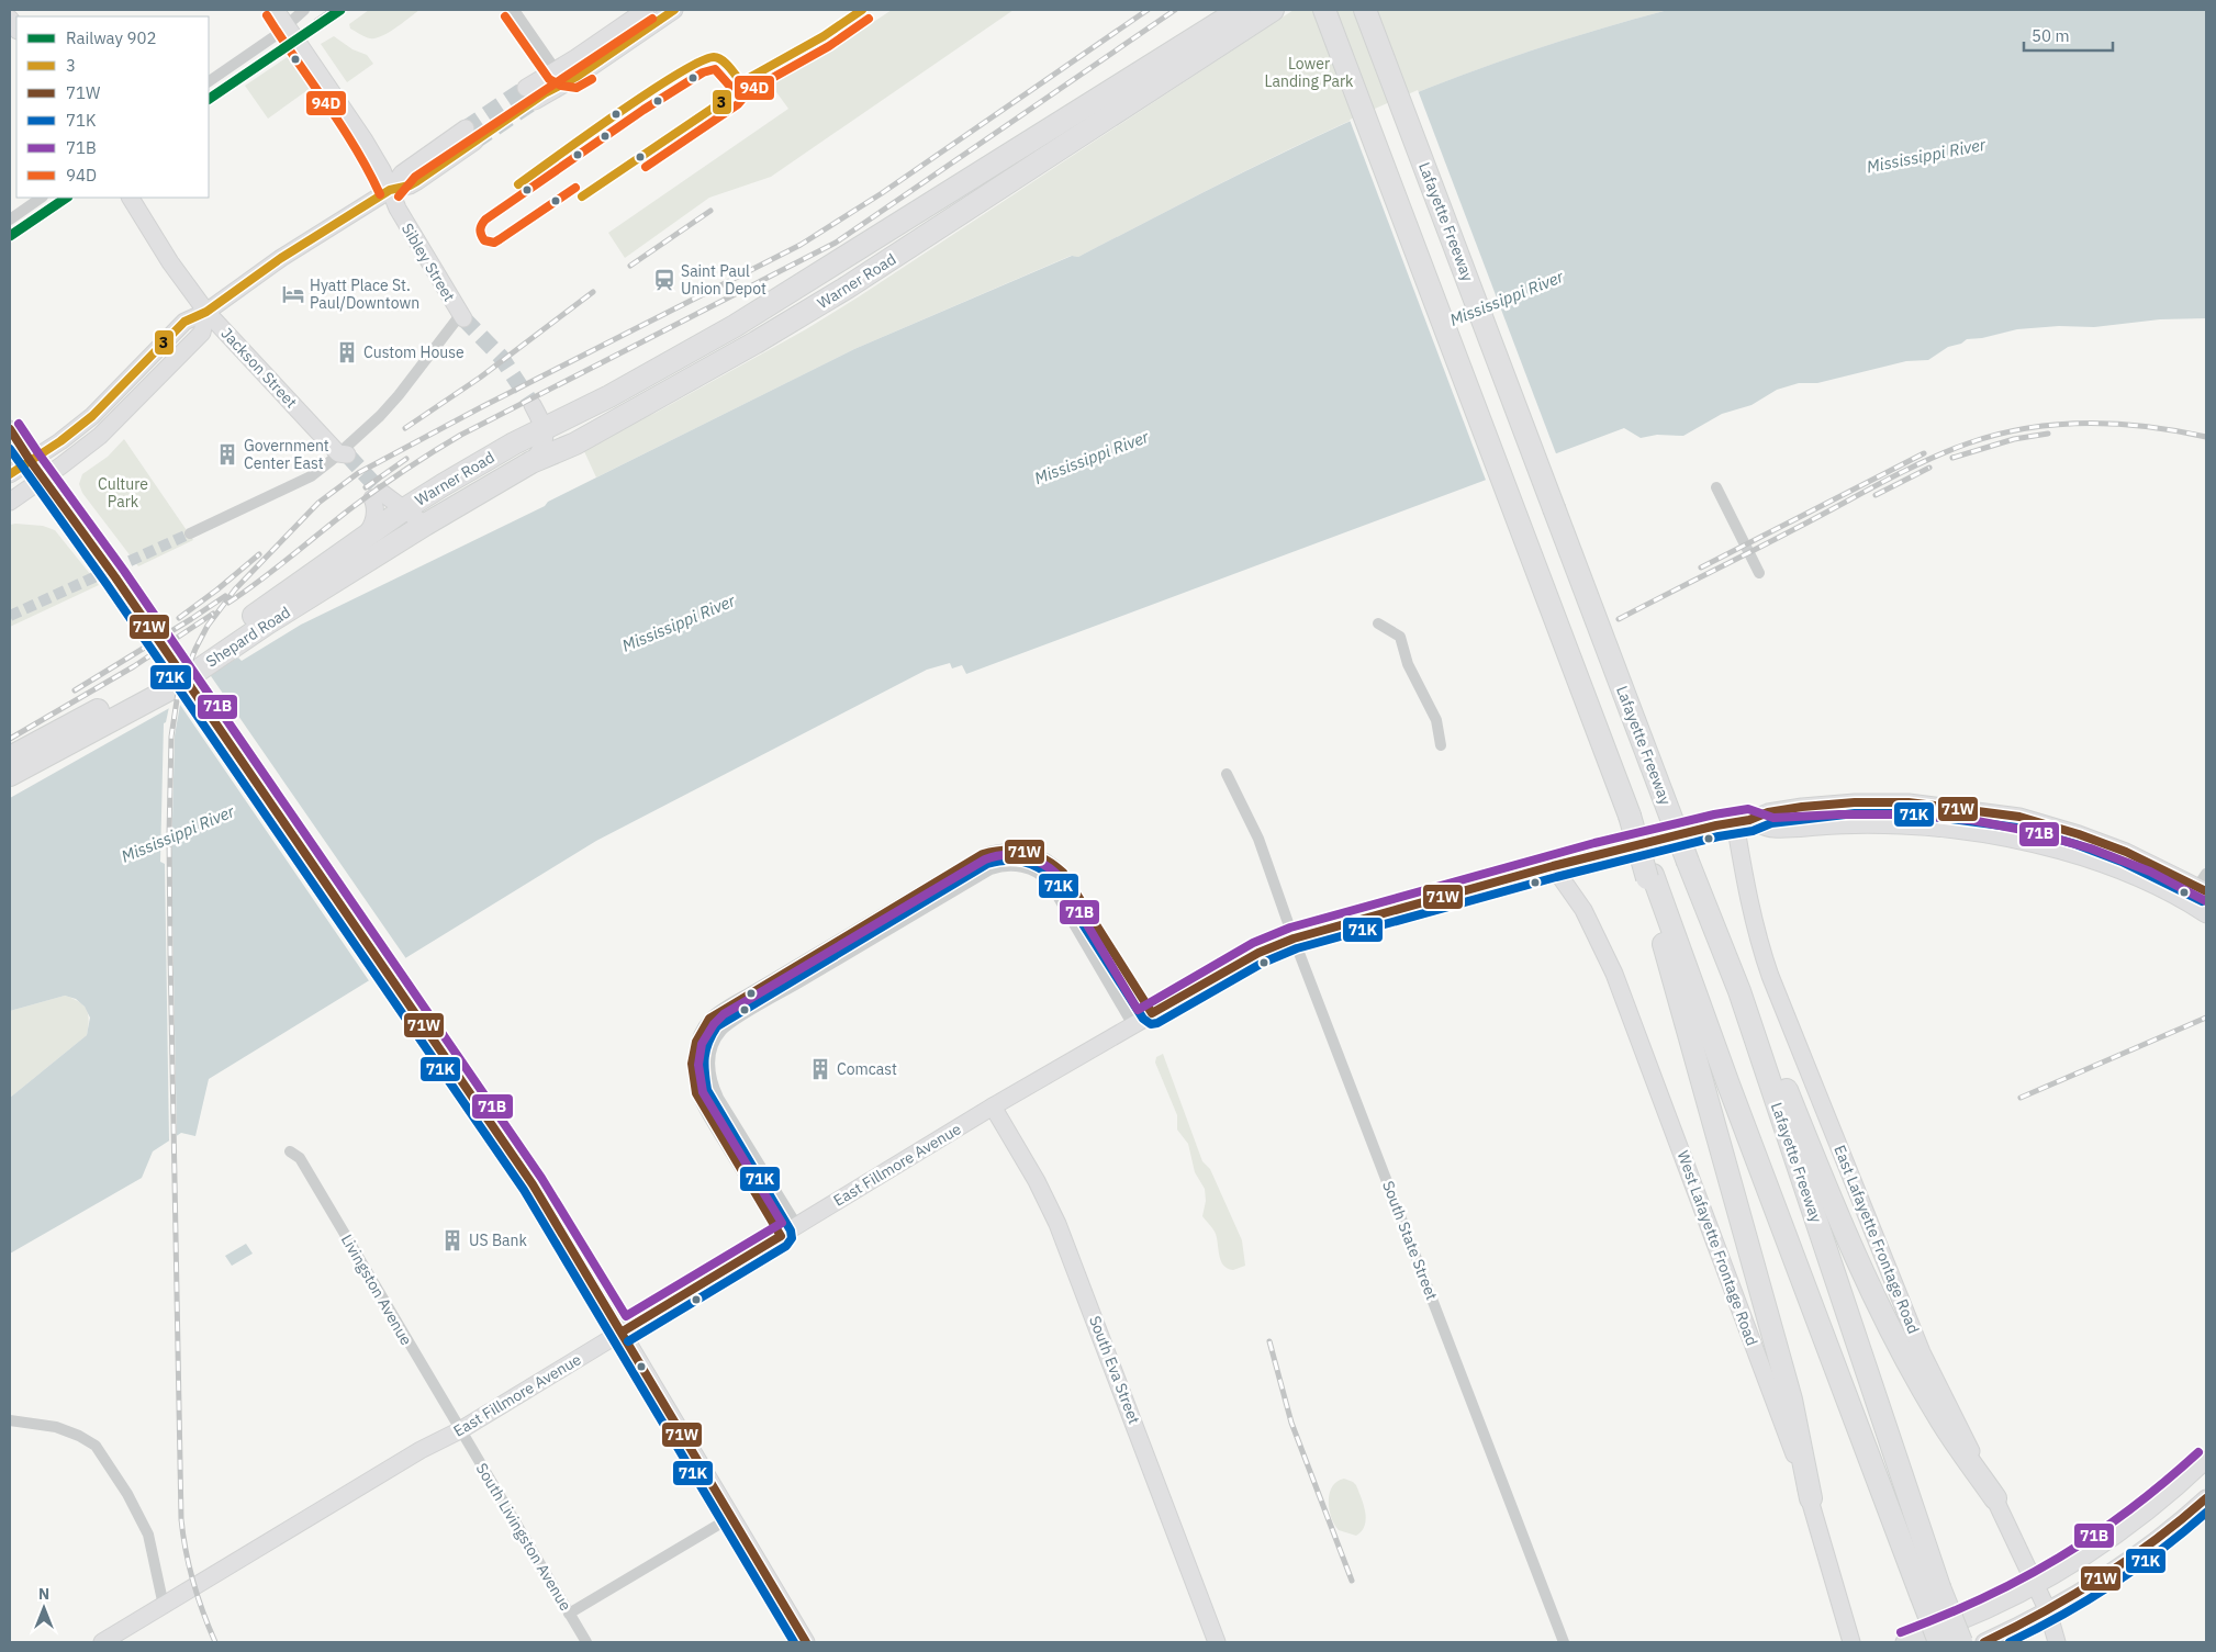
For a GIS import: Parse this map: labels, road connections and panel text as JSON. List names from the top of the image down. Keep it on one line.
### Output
{"streets":{"highway":["Lafayette Freeway","Warner Road","Shepard Road"],"street":["Sibley Street","Jackson Street","East Fillmore Avenue","East Lafayette Frontage Road","South State Street","West Lafayette Frontage Road","Livingston Avenue","South Eva Street","South Livingston Avenue"]},"crossings":[["Warner Road","Shepard Road"],["East Fillmore Avenue","East Lafayette Frontage Road"],["East Fillmore Avenue","South State Street"],["East Fillmore Avenue","West Lafayette Frontage Road"],["East Fillmore Avenue","Livingston Avenue"],["East Fillmore Avenue","South Eva Street"],["East Fillmore Avenue","South Livingston Avenue"],["Livingston Avenue","South Livingston Avenue"]],"water":["Mississippi River"],"parks":["Lower Landing Park","Culture Park"],"places":{"station":["Saint Paul Union Depot"],"hotel":["Hyatt Place St. Paul/Downtown"],"building":["Custom House","Government Center East","Comcast","US Bank"]},"lines":["rail line 902","transit line 3","transit line 94D","transit line 71B","transit line 71W","transit line 71K"],"legend":["Railway 902","3","71W","71K","71B","94D"],"scale_bar":"50 m","north":"top"}
